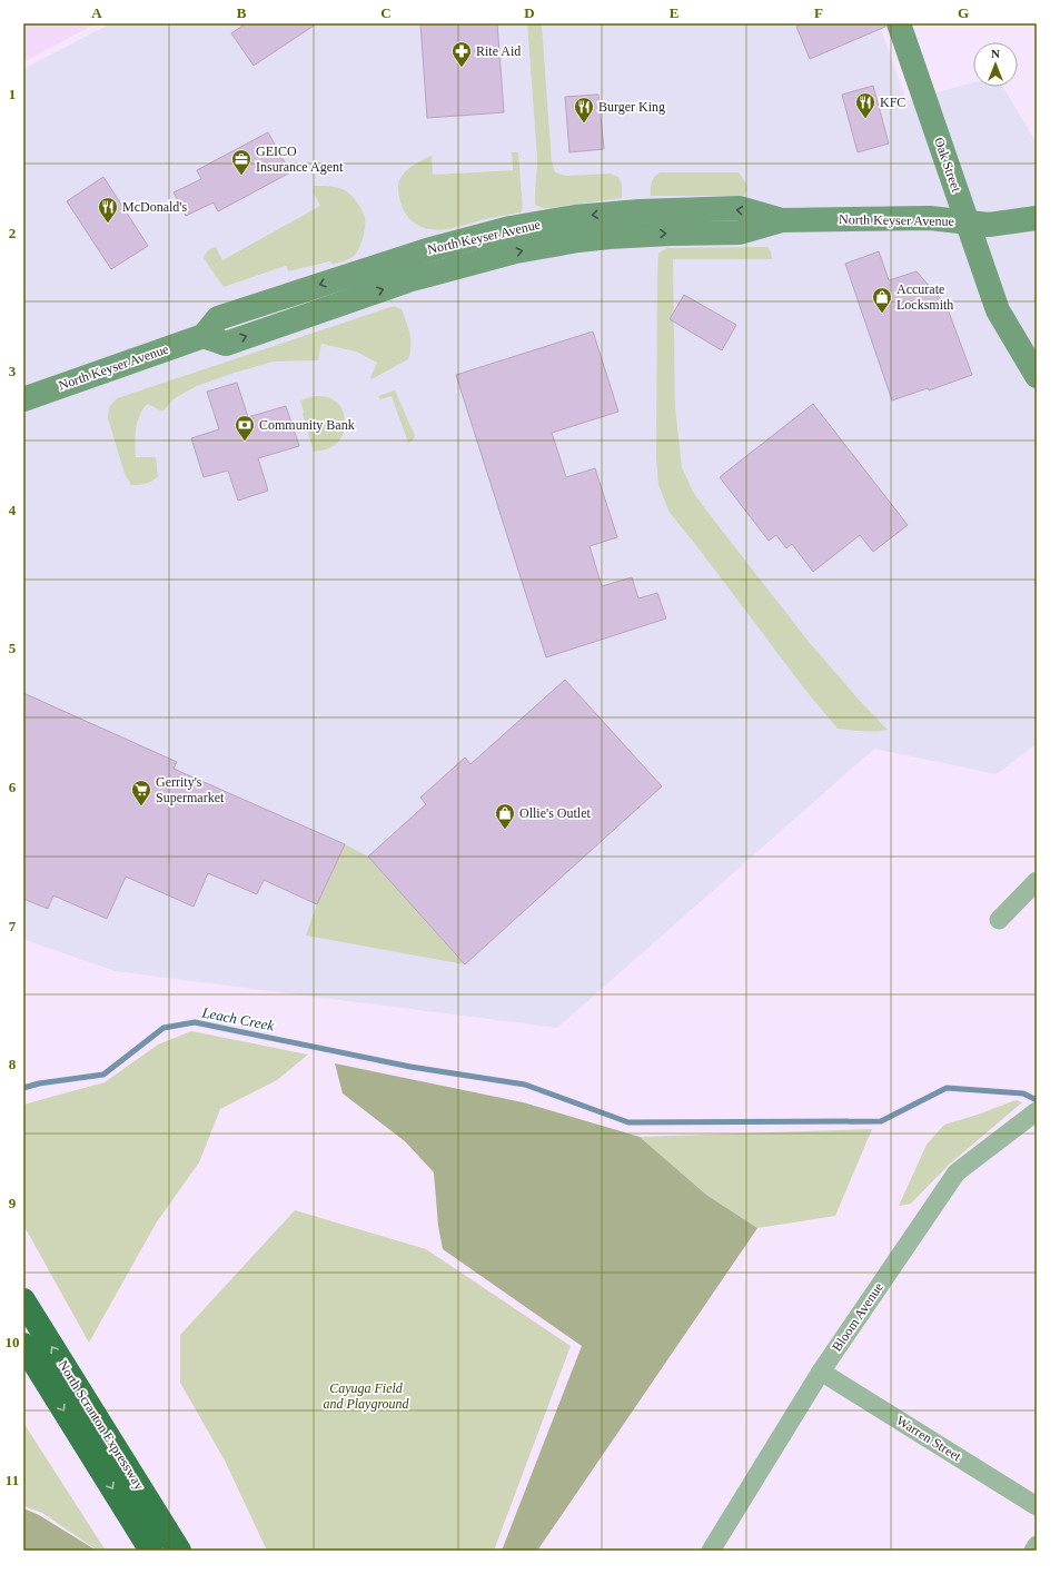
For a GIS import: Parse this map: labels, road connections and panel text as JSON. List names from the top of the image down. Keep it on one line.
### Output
{"streets":{"highway":["North Scranton Expressway"],"main road":["Oak Street","North Keyser Avenue"],"street":["Bloom Avenue","Warren Street"]},"crossings":[["Oak Street","North Keyser Avenue"],["Bloom Avenue","Warren Street"]],"water":["Leach Creek"],"parks":["Cayuga Field and Playground"],"places":{"pharmacy":["Rite Aid"],"restaurant":["KFC","Burger King","McDonald's"],"office":["GEICO Insurance Agent"],"shop":["Accurate Locksmith","Ollie's Outlet"],"bank":["Community Bank"],"supermarket":["Gerrity's Supermarket"]},"north":"top","grid":{"columns":["A","B","C","D","E","F","G"],"rows":["1","2","3","4","5","6","7","8","9","10","11"]}}
